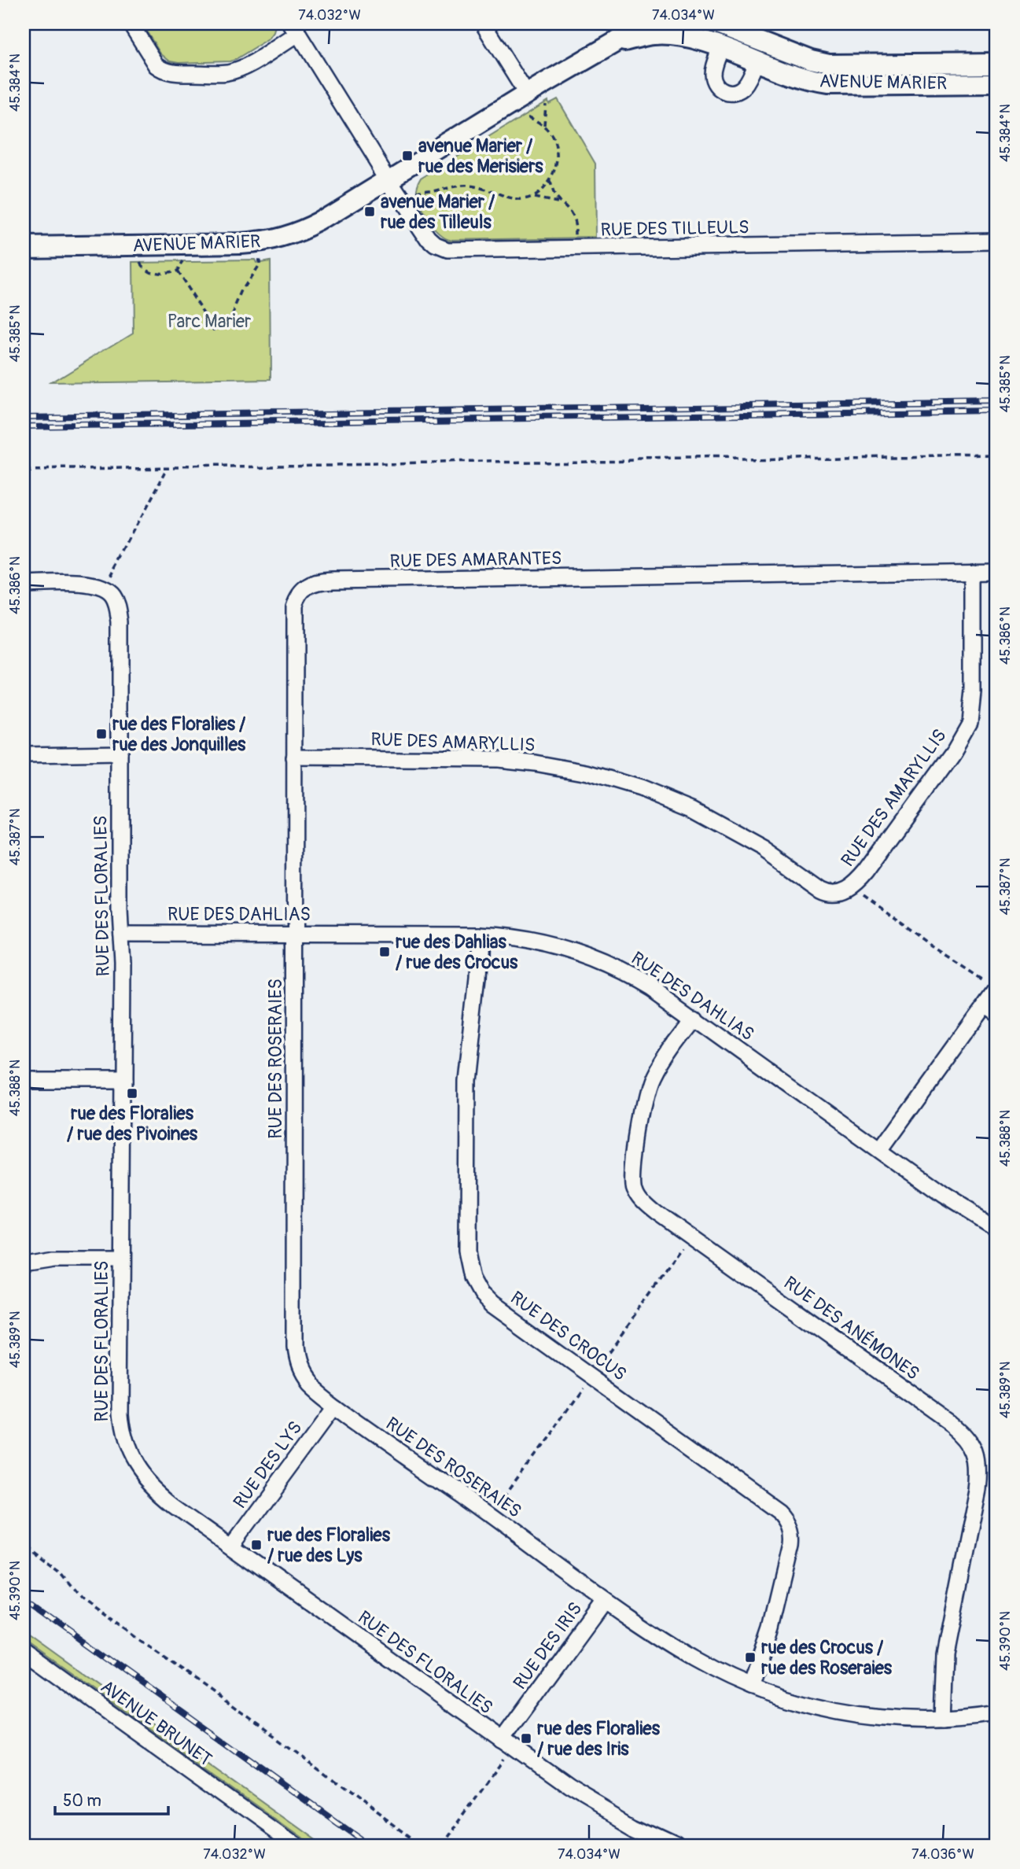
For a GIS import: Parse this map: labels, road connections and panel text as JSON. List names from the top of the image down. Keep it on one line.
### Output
{"streets":{"street":["AVENUE MARIER","RUE DES TILLEULS","RUE DES AMARANTES","RUE DES AMARYLLIS","RUE DES FLORALIES","RUE DES DAHLIAS","RUE DES ROSERAIES","RUE DES ANÉMONES","RUE DES CROCUS","RUE DES LYS","RUE DES IRIS","AVENUE BRUNET"]},"crossings":[["AVENUE MARIER","RUE DES TILLEULS"],["RUE DES AMARANTES","RUE DES AMARYLLIS"],["RUE DES AMARANTES","RUE DES DAHLIAS"],["RUE DES AMARANTES","RUE DES ROSERAIES"],["RUE DES FLORALIES","RUE DES DAHLIAS"],["RUE DES FLORALIES","RUE DES LYS"],["RUE DES FLORALIES","RUE DES IRIS"],["RUE DES DAHLIAS","RUE DES ROSERAIES"],["RUE DES DAHLIAS","RUE DES ANÉMONES"],["RUE DES DAHLIAS","RUE DES CROCUS"],["RUE DES ROSERAIES","RUE DES ANÉMONES"],["RUE DES ROSERAIES","RUE DES CROCUS"],["RUE DES ROSERAIES","RUE DES LYS"],["RUE DES ROSERAIES","RUE DES IRIS"]],"parks":["Parc Marier"],"places":{"transit":["avenue Marier / rue des Merisiers","avenue Marier / rue des Tilleuls","rue des Floralies / rue des Jonquilles","rue des Dahlias / rue des Crocus","rue des Floralies / rue des Pivoines","rue des Floralies / rue des Lys","rue des Crocus / rue des Roseraies","rue des Floralies / rue des Iris"]},"scale_bar":"50 m","coordinates":["74.032°W","74.034°W","45.384°N","45.385°N","45.386°N","45.387°N","45.388°N","45.389°N","45.390°N","74.036°W"]}
